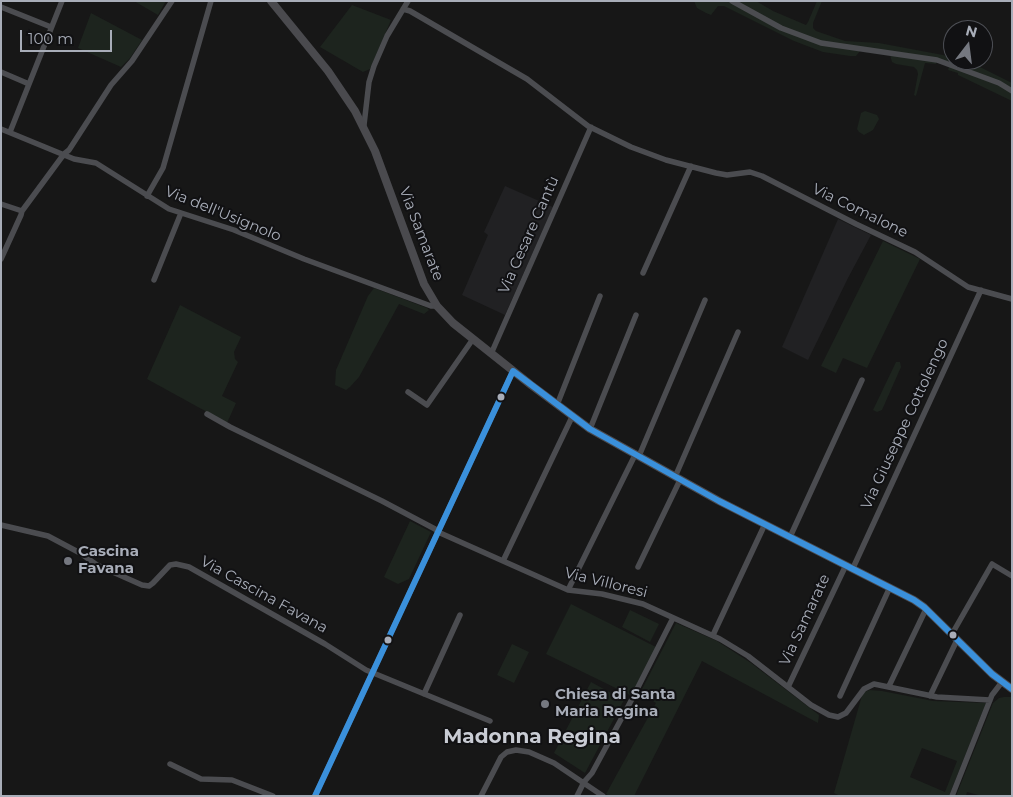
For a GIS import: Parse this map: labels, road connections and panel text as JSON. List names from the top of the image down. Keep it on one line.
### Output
{"streets":{"street":["Via Comalone","Via dell'Usignolo","Via Samarate","Via Cesare Cantù","Via Giuseppe Cottolengo","Via Villoresi","Via Cascina Favana"]},"crossings":[["Via Comalone","Via Samarate"],["Via Comalone","Via Cesare Cantù"],["Via Comalone","Via Giuseppe Cottolengo"],["Via dell'Usignolo","Via Samarate"],["Via Samarate","Via Cesare Cantù"],["Via Samarate","Via Giuseppe Cottolengo"],["Via Samarate","Via Villoresi"]],"districts":["Madonna Regina"],"places":["Cascina Favana","Chiesa di Santa Maria Regina"],"scale_bar":"100 m","north":"top"}
